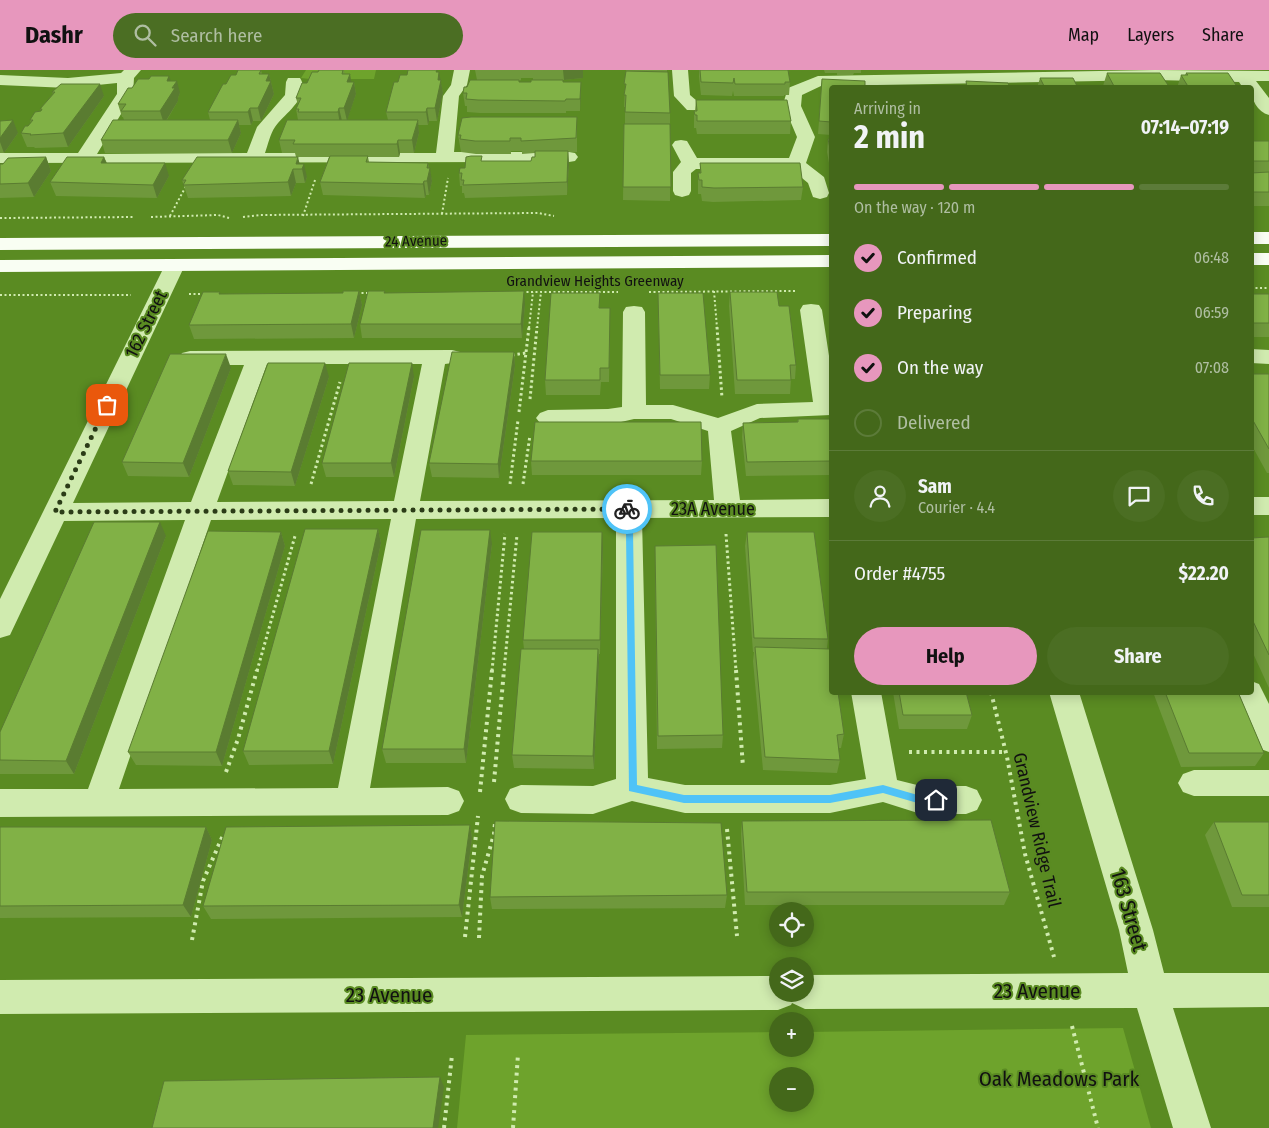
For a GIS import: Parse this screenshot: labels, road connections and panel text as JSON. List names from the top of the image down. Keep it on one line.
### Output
{"streets":{"main road":["24 Avenue"],"street":["162 Street","23A Avenue","163 Street","23 Avenue"],"path":["Grandview Heights Greenway","Grandview Ridge Trail"]},"crossings":[["24 Avenue","162 Street"],["162 Street","23A Avenue"],["163 Street","23 Avenue"]],"parks":["Oak Meadows Park"],"page":{"header":"Dashr","search":"Search here","nav":["Map","Layers","Share"],"heading":["2 min","Arriving in","07:14–07:19"],"panel":["Sam","Courier · 4.4","Order #4755","$22.20"],"bar":"On the way · 120 m","list":[["Confirmed","06:48"],["Preparing","06:59"],["On the way","07:08"],"Delivered"],"buttons":["Help","Share"],"map_buttons":["+","−"]}}
